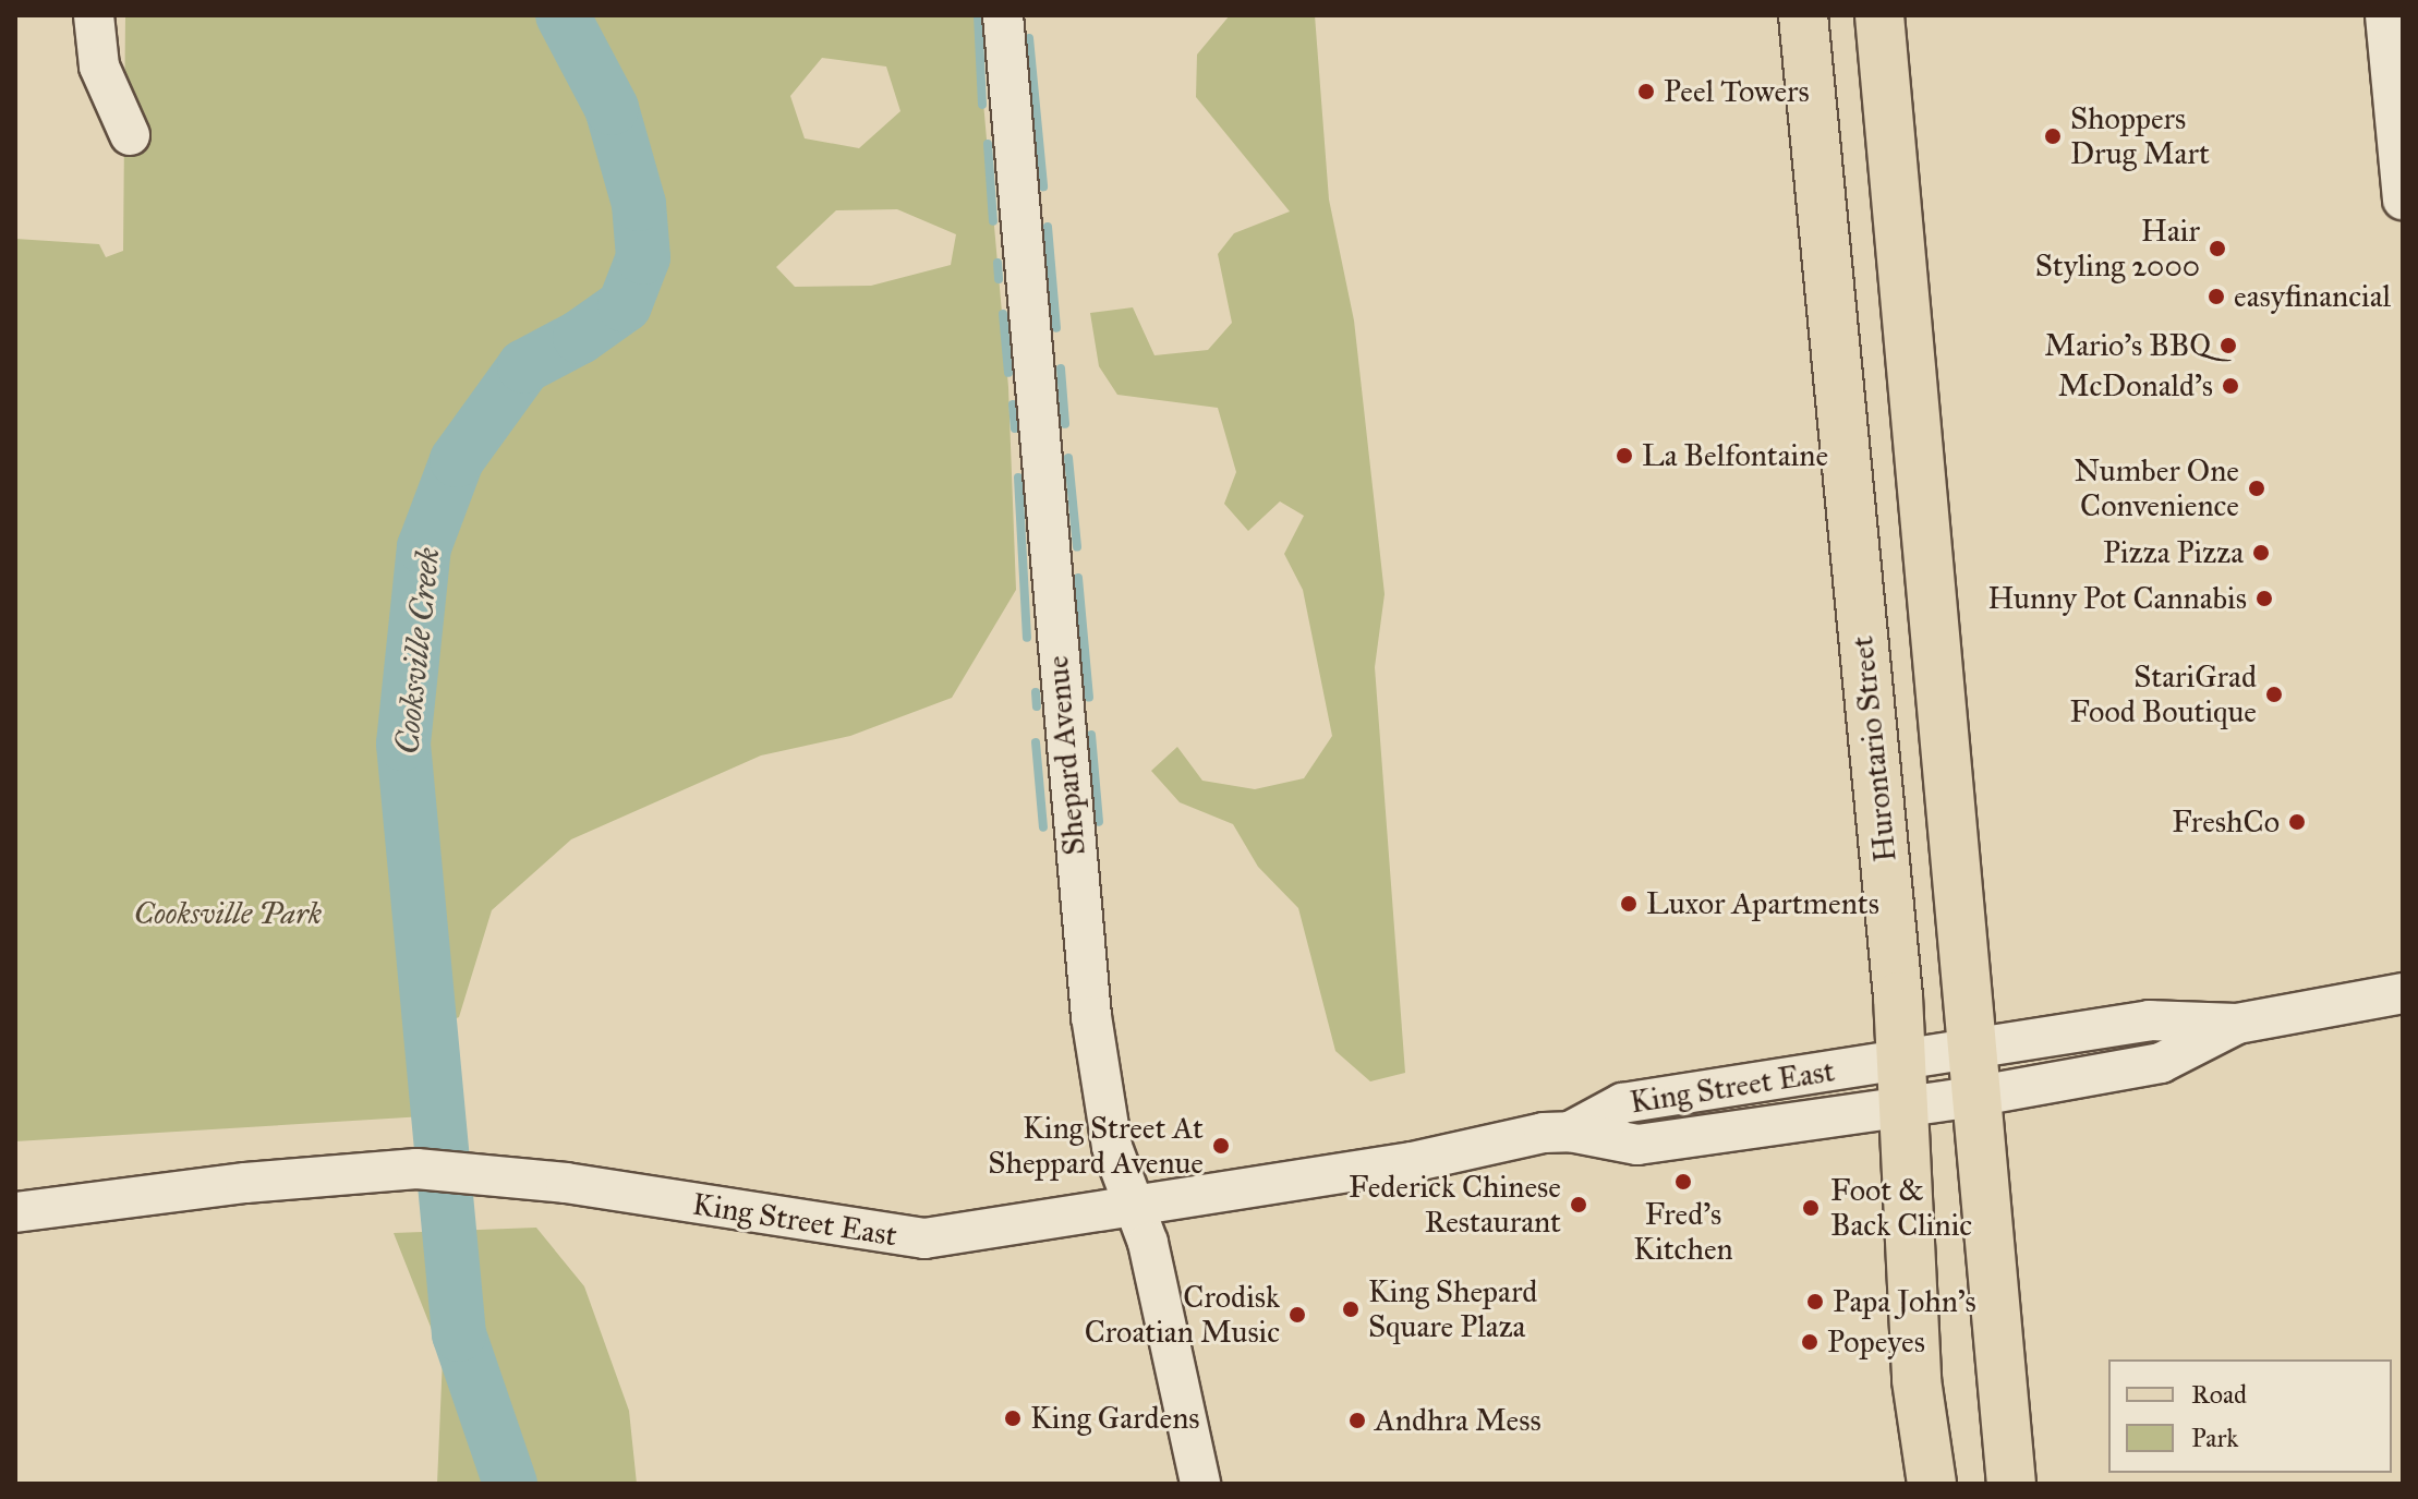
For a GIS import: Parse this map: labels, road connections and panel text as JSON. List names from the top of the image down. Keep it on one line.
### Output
{"streets":{"main road":["Hurontario Street"],"street":["Shepard Avenue","King Street East"]},"crossings":[["Hurontario Street","King Street East"],["Shepard Avenue","King Street East"]],"water":["Cooksville Creek"],"parks":["Cooksville Park"],"places":["Peel Towers","Shoppers Drug Mart","Hair Styling 2000","easyfinancial","Mario’s BBQ","McDonald's","La Belfontaine","Number One Convenience","Pizza Pizza","Hunny Pot Cannabis","StariGrad Food Boutique","FreshCo","Luxor Apartments","King Street At Sheppard Avenue","Fred’s Kitchen","Federick Chinese Restaurant","Foot & Back Clinic","Papa John's","King Shepard Square Plaza","Crodisk Croatian Music","Popeyes","King Gardens","Andhra Mess"],"legend":["Road","Park"]}
